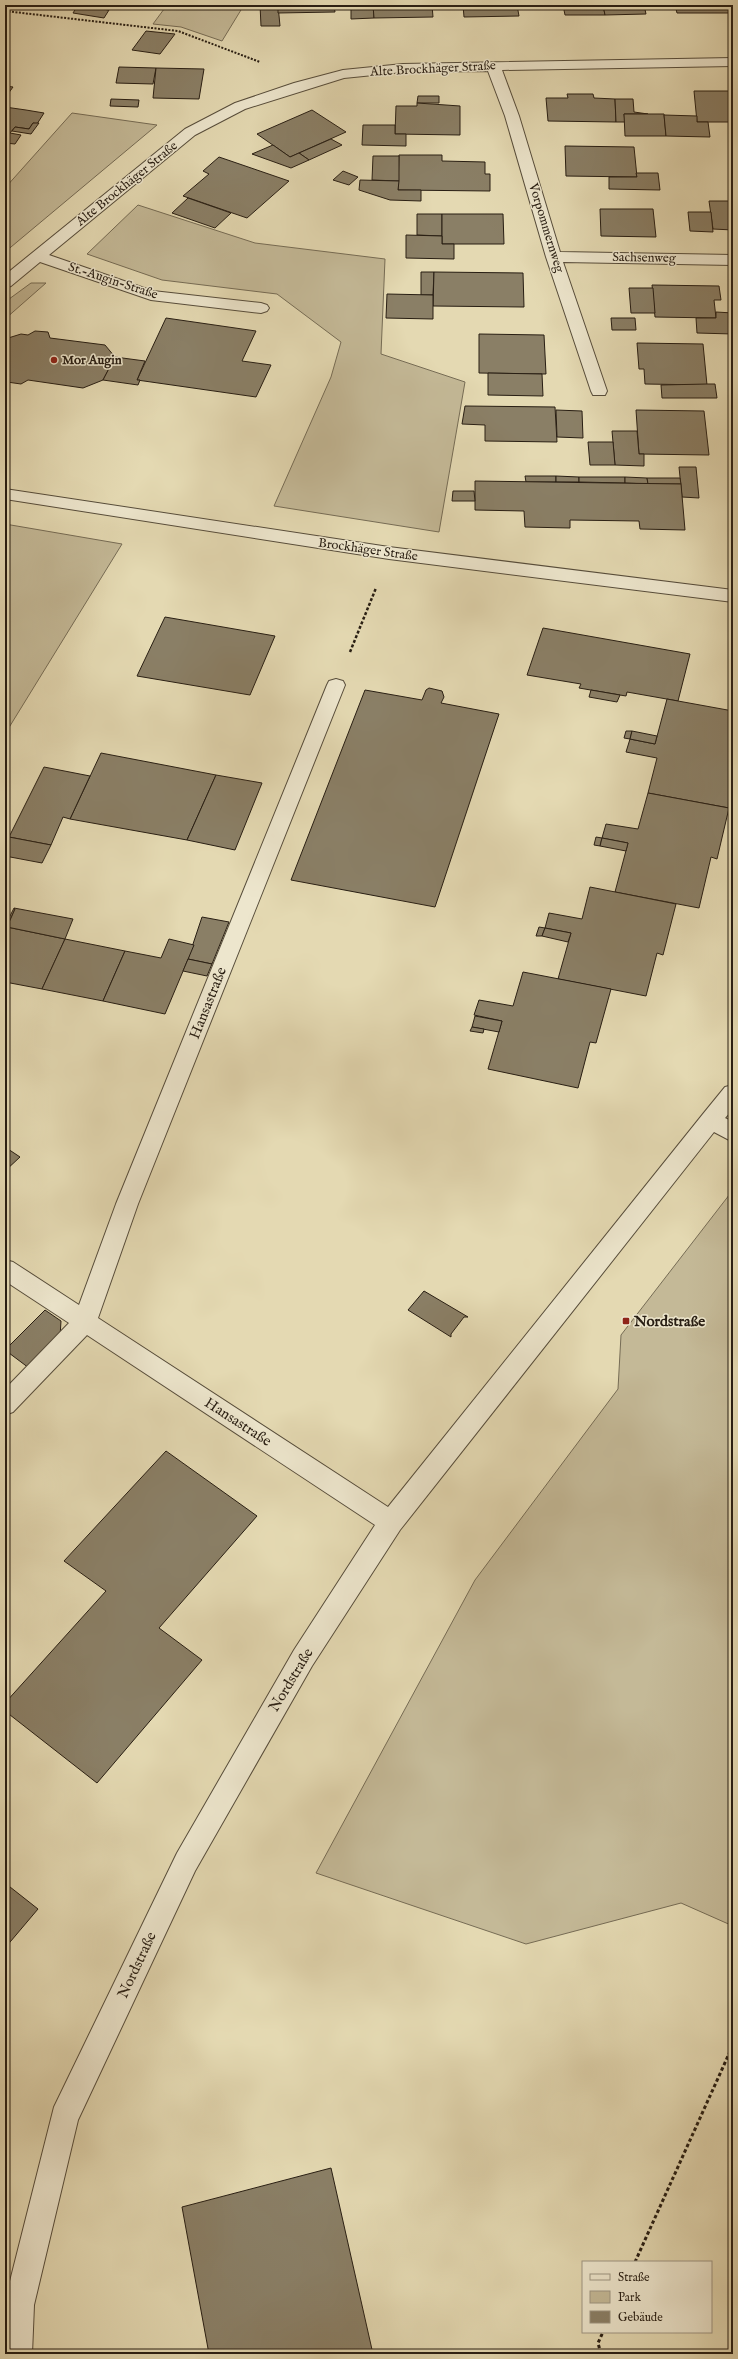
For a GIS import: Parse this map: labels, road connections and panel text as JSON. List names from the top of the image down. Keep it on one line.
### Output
{"streets":{"street":["Alte Brockhäger Straße","Vorpommernweg","Sachsenweg","St.-Augin-Straße","Brockhäger Straße","Hansastraße","Nordstraße"]},"crossings":[["Alte Brockhäger Straße","Vorpommernweg"],["Alte Brockhäger Straße","St.-Augin-Straße"],["Vorpommernweg","Sachsenweg"],["Hansastraße","Nordstraße"]],"places":{"other":["Mor Augin"],"transit":["Nordstraße"]},"legend":["Straße","Park","Gebäude"]}
